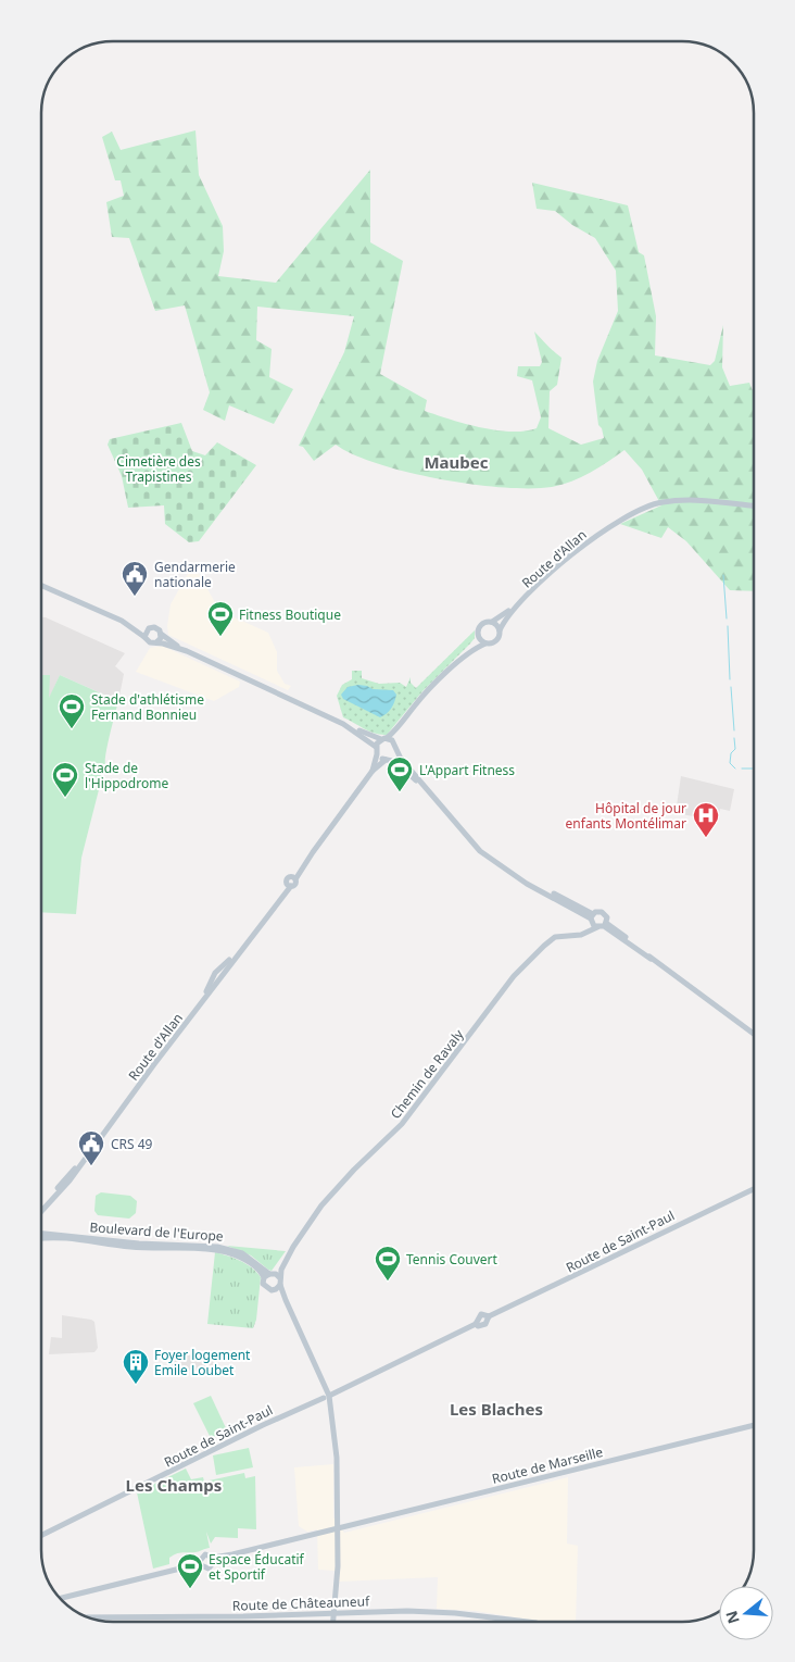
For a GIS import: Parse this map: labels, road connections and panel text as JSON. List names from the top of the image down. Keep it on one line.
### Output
{"streets":{"main road":["Route d'Allan","Chemin de Ravaly","Boulevard de l'Europe","Route de Saint-Paul","Route de Marseille","Route de Châteauneuf"]},"crossings":[["Chemin de Ravaly","Boulevard de l'Europe"],["Chemin de Ravaly","Route de Saint-Paul"],["Chemin de Ravaly","Route de Marseille"],["Chemin de Ravaly","Route de Châteauneuf"]],"districts":["Maubec","Les Blaches","Les Champs"],"parks":["Cimetière des Trapistines"],"places":{"public building":["Gendarmerie nationale","CRS 49"],"sports":["Fitness Boutique","Stade d'athlétisme Fernand Bonnieu","L'Appart Fitness","Stade de l'Hippodrome","Tennis Couvert","Espace Éducatif et Sportif"],"hospital":["Hôpital de jour enfants Montélimar"],"building":["Foyer logement Emile Loubet"]},"north":"left"}
